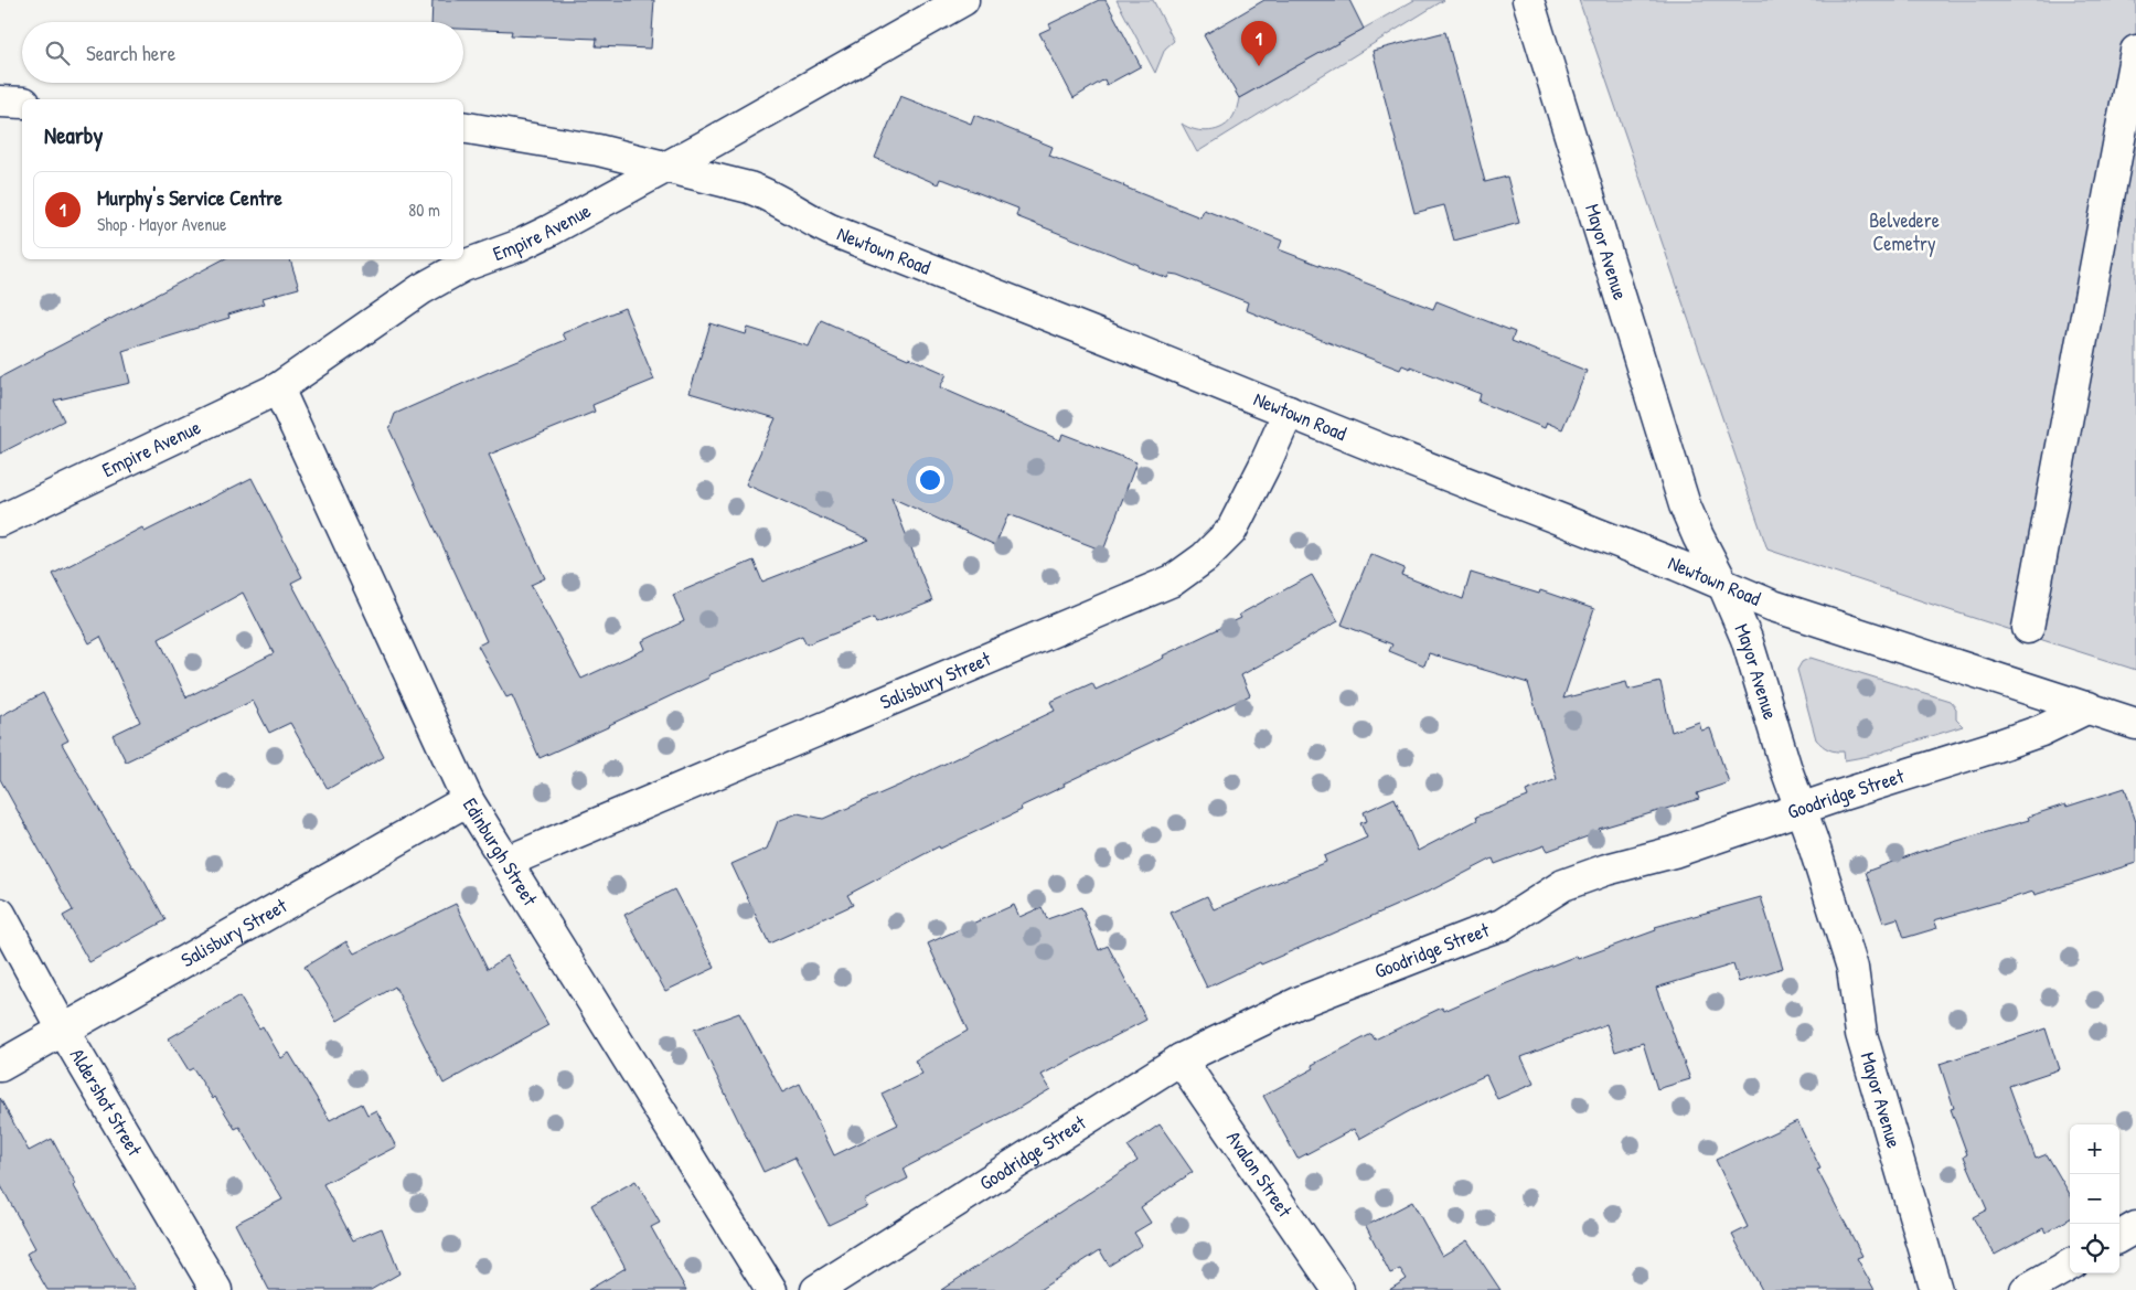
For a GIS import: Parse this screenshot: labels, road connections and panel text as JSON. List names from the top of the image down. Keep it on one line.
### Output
{"streets":{"street":["Empire Avenue","Newtown Road","Mayor Avenue","Salisbury Street","Goodridge Street","Edinburgh Street","Aldershot Street","Avalon Street"]},"crossings":[["Empire Avenue","Newtown Road"],["Empire Avenue","Edinburgh Street"],["Newtown Road","Mayor Avenue"],["Newtown Road","Salisbury Street"],["Newtown Road","Goodridge Street"],["Mayor Avenue","Goodridge Street"],["Salisbury Street","Edinburgh Street"],["Salisbury Street","Aldershot Street"],["Goodridge Street","Avalon Street"]],"parks":["Belvedere Cemetry"],"page":{"pins":"1","search":"Search here","heading":"Nearby","list":[{"mark":"1","name":"Murphy's Service Centre","note":"Shop · Mayor Avenue","value":"80 m"}],"map_buttons":["+","−"]}}
